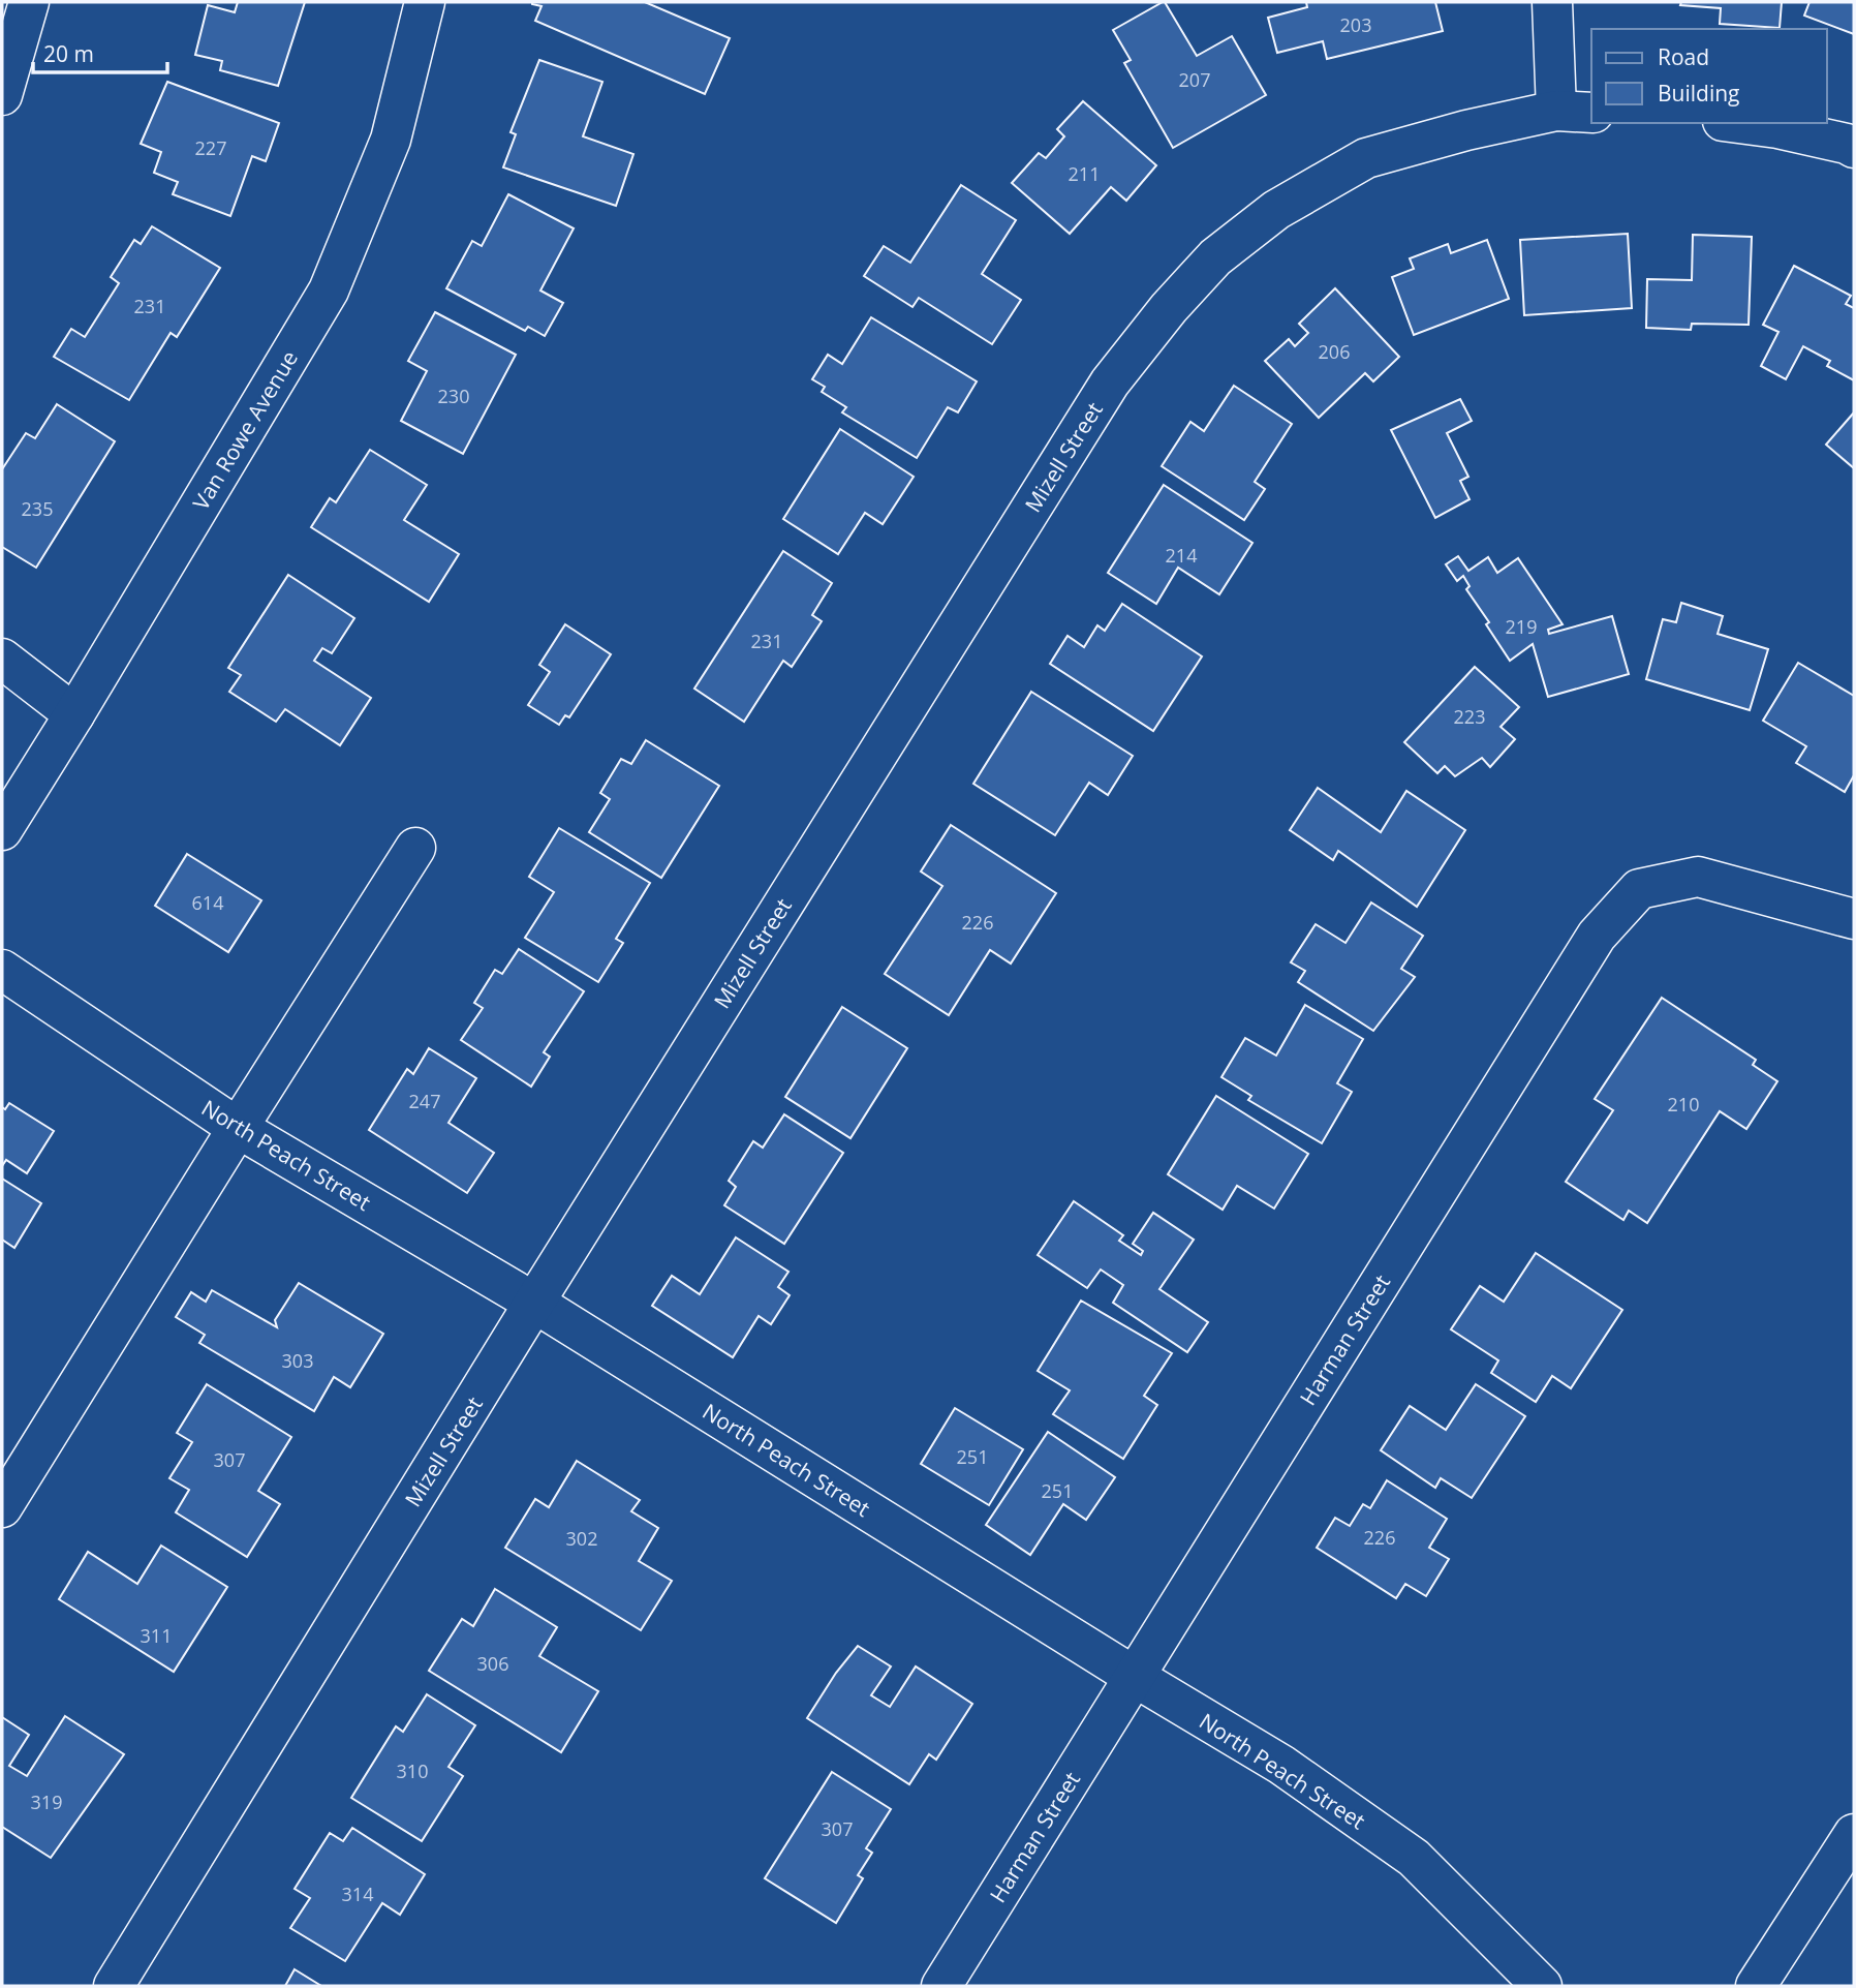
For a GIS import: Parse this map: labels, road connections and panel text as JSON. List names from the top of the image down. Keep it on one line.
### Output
{"streets":{"street":["Van Rowe Avenue","Mizell Street","North Peach Street","Harman Street"]},"crossings":[["Mizell Street","North Peach Street"],["North Peach Street","Harman Street"]],"house_numbers":["203","207","227","211","231","206","230","235","214","219","231","223","614","226","247","210","303","251","307","251","226","302","311","306","310","319","307","314"],"legend":["Road","Building"],"scale_bar":"20 m"}
